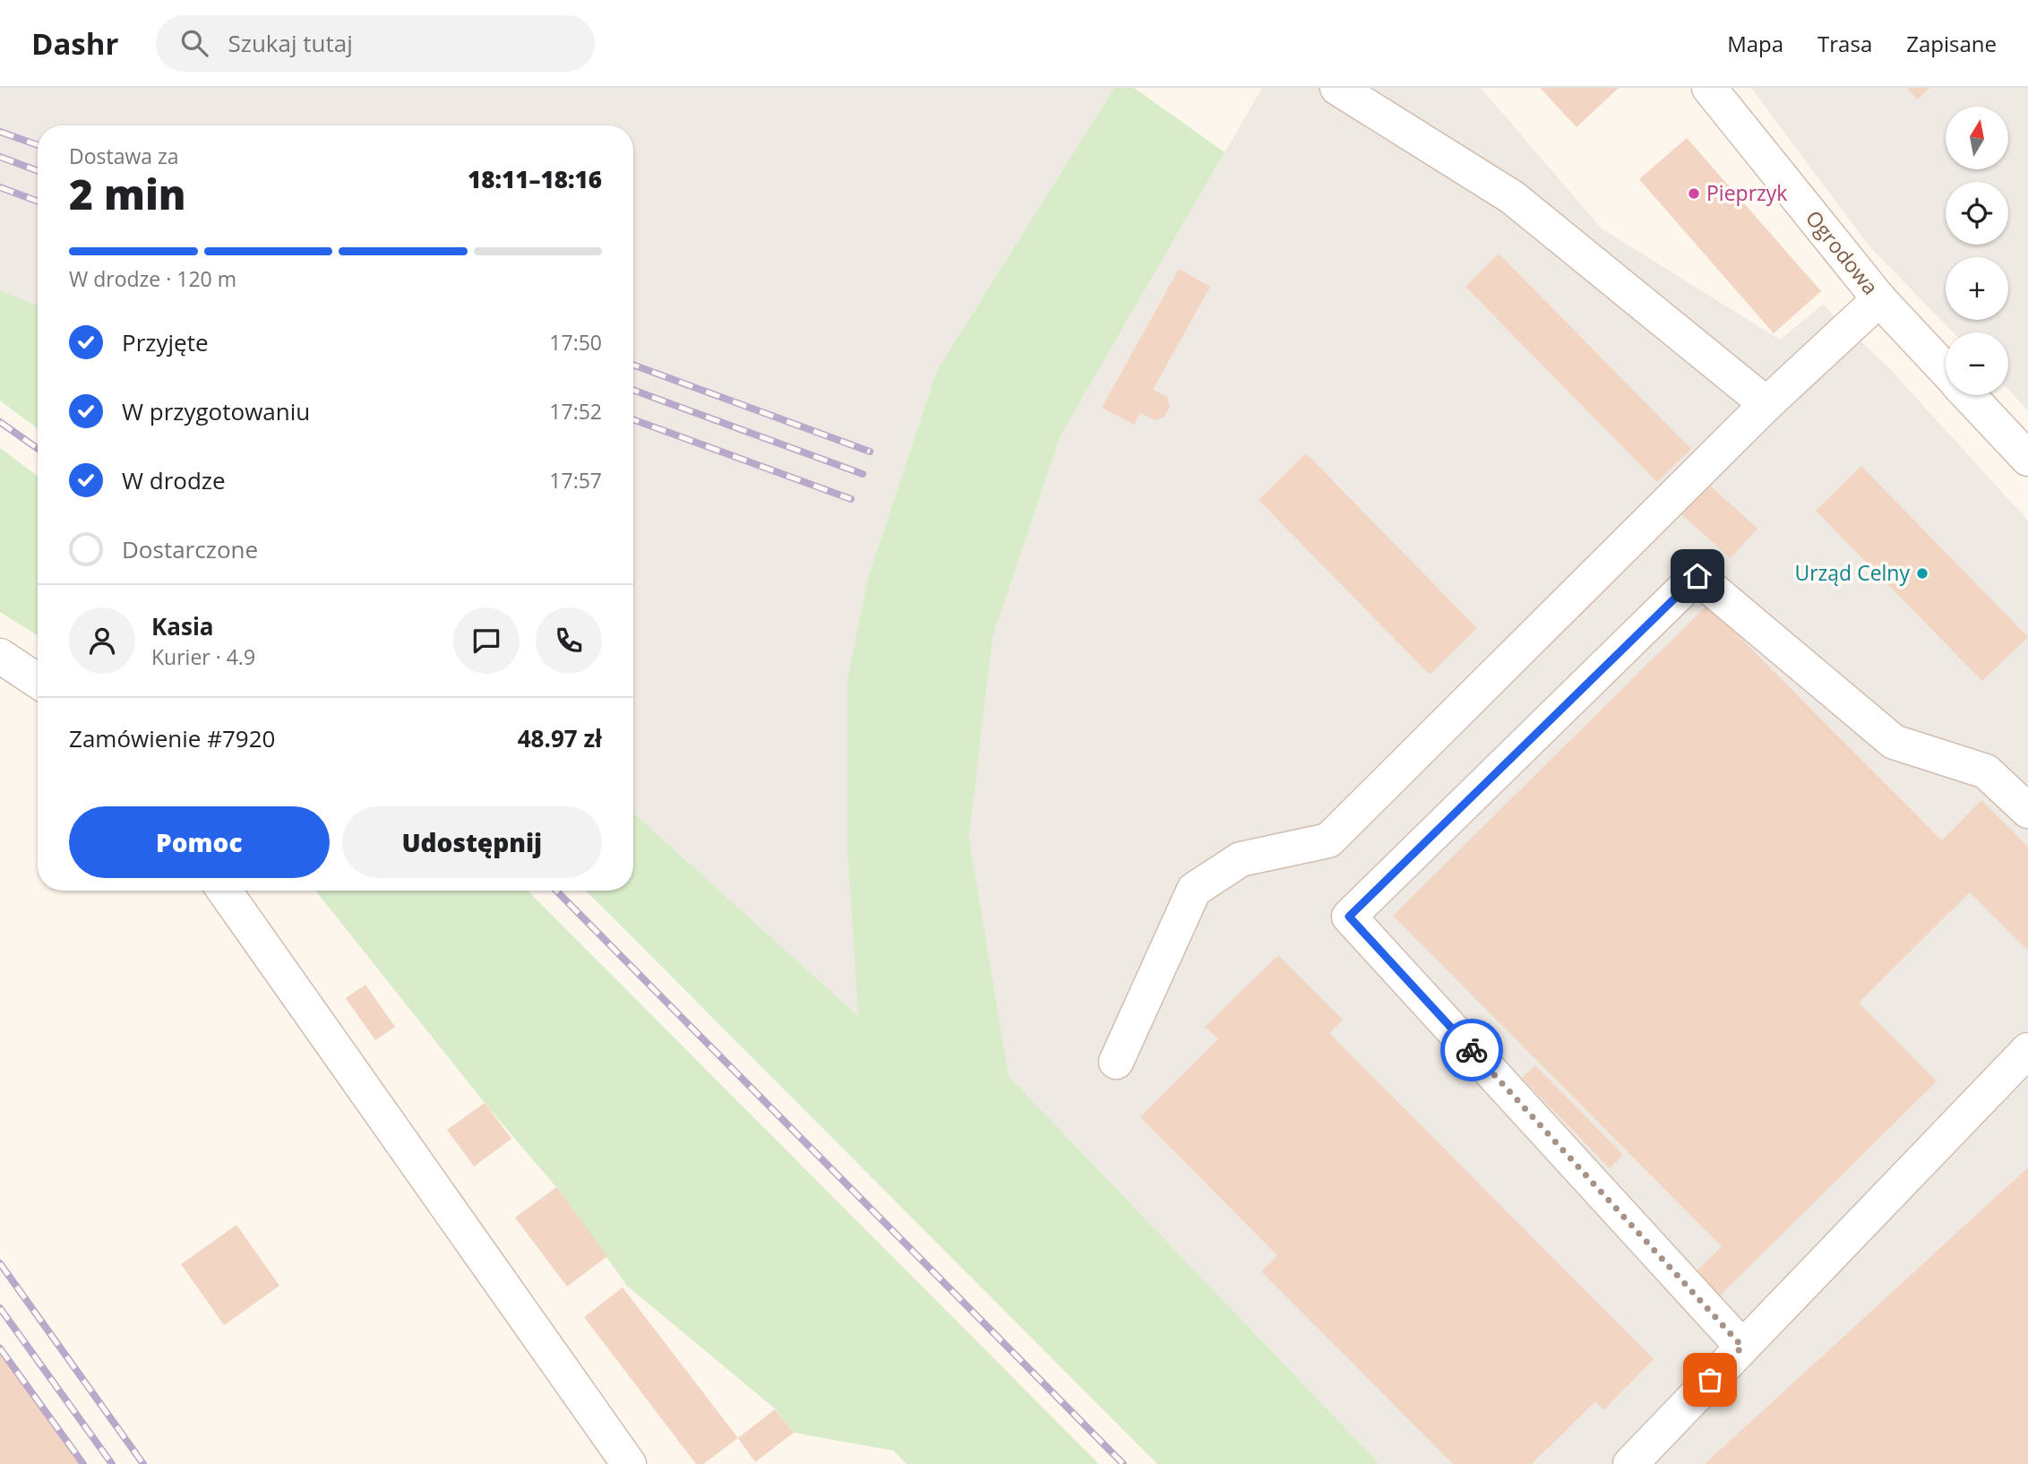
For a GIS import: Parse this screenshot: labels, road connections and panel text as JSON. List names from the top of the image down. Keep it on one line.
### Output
{"streets":{"street":["Ogrodowa"]},"places":["Pieprzyk","Urząd Celny"],"north":"top","page":{"header":"Dashr","search":"Szukaj tutaj","nav":["Mapa","Trasa","Zapisane"],"map_buttons":["+","−"],"heading":["2 min","Dostawa za","18:11–18:16"],"panel":["Kasia","Kurier · 4.9","Zamówienie #7920","48.97 zł"],"bar":"W drodze · 120 m","list":[["Przyjęte","17:50"],["W przygotowaniu","17:52"],["W drodze","17:57"],"Dostarczone"],"buttons":["Pomoc","Udostępnij"]}}
